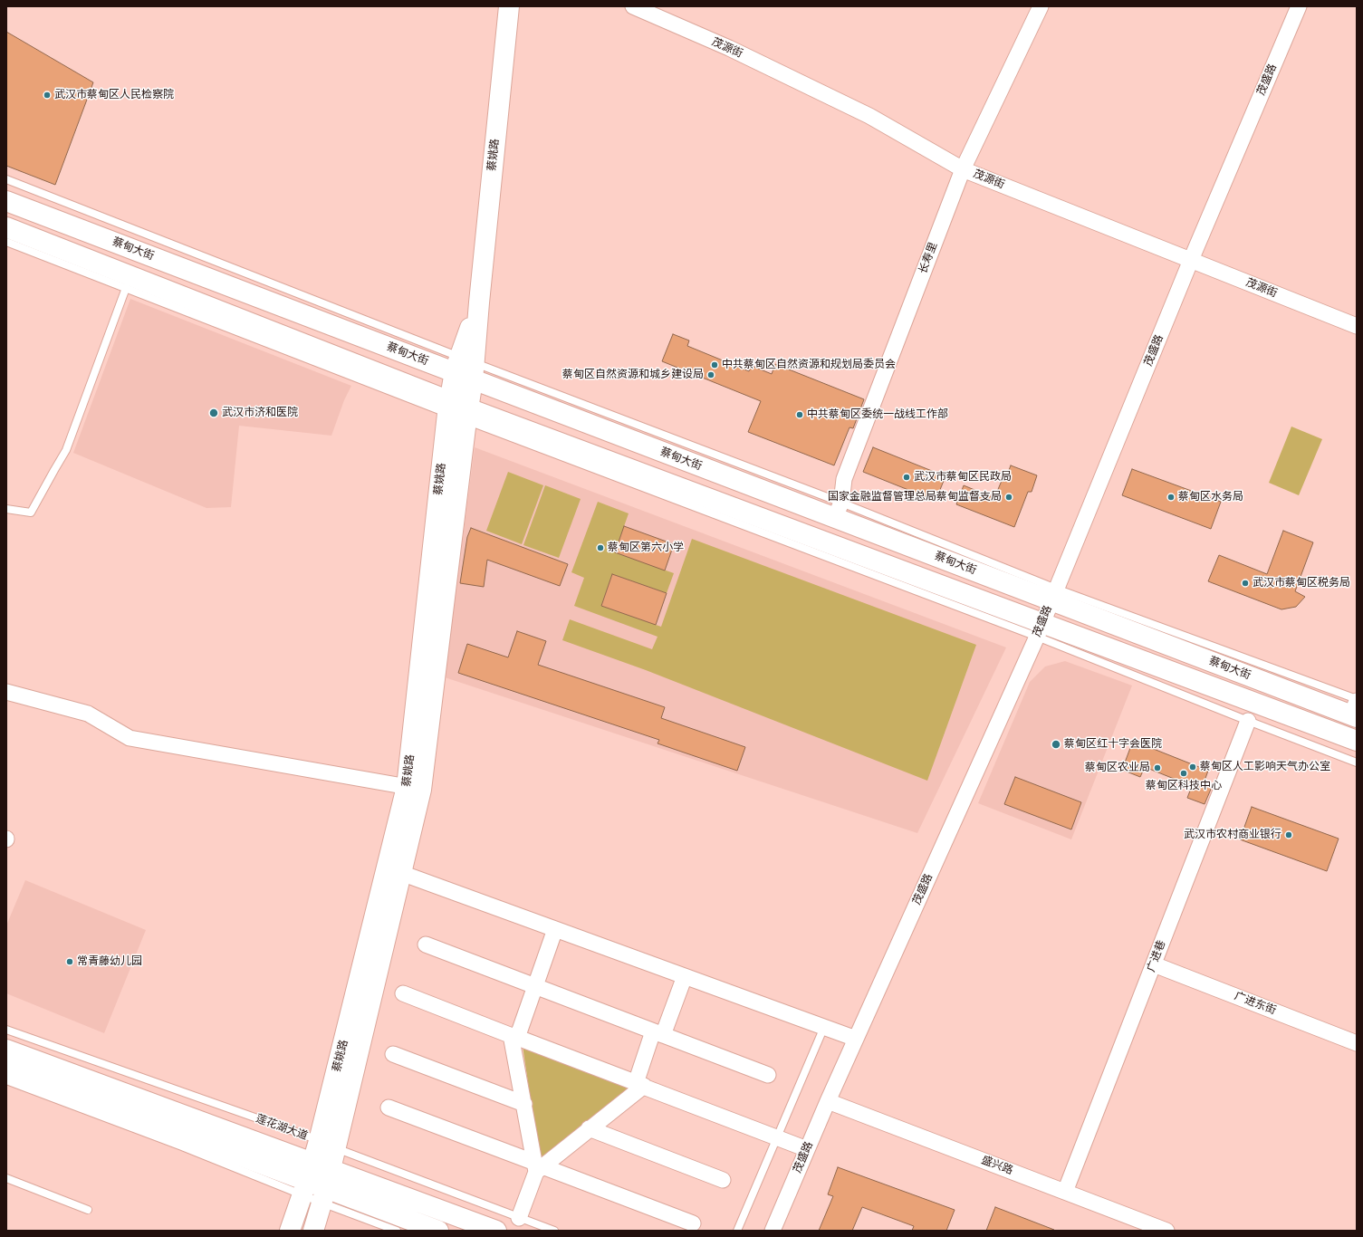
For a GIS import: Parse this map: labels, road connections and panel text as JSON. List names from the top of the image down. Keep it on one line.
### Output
{"streets":{"main road":["蔡姚路","蔡甸大街","莲花湖大道"],"street":["茂源街","茂盛路","长寿里","广进巷","广进东街","盛兴路"]},"crossings":[["茂源街","茂盛路"],["茂源街","长寿里"],["茂盛路","蔡甸大街"],["茂盛路","盛兴路"],["蔡姚路","蔡甸大街"],["蔡姚路","莲花湖大道"],["蔡甸大街","长寿里"],["广进巷","广进东街"],["广进巷","盛兴路"]],"places":["武汉市蔡甸区人民检察院","中共蔡甸区自然资源和规划局委员会","蔡甸区自然资源和城乡建设局","武汉市济和医院","中共蔡甸区委统一战线工作部","武汉市蔡甸区民政局","国家金融监督管理总局蔡甸监督支局","蔡甸区水务局","蔡甸区第六小学","武汉市蔡甸区税务局","蔡甸区红十字会医院","蔡甸区人工影响天气办公室","蔡甸区农业局","蔡甸区科技中心","武汉市农村商业银行","常青藤幼儿园"]}
